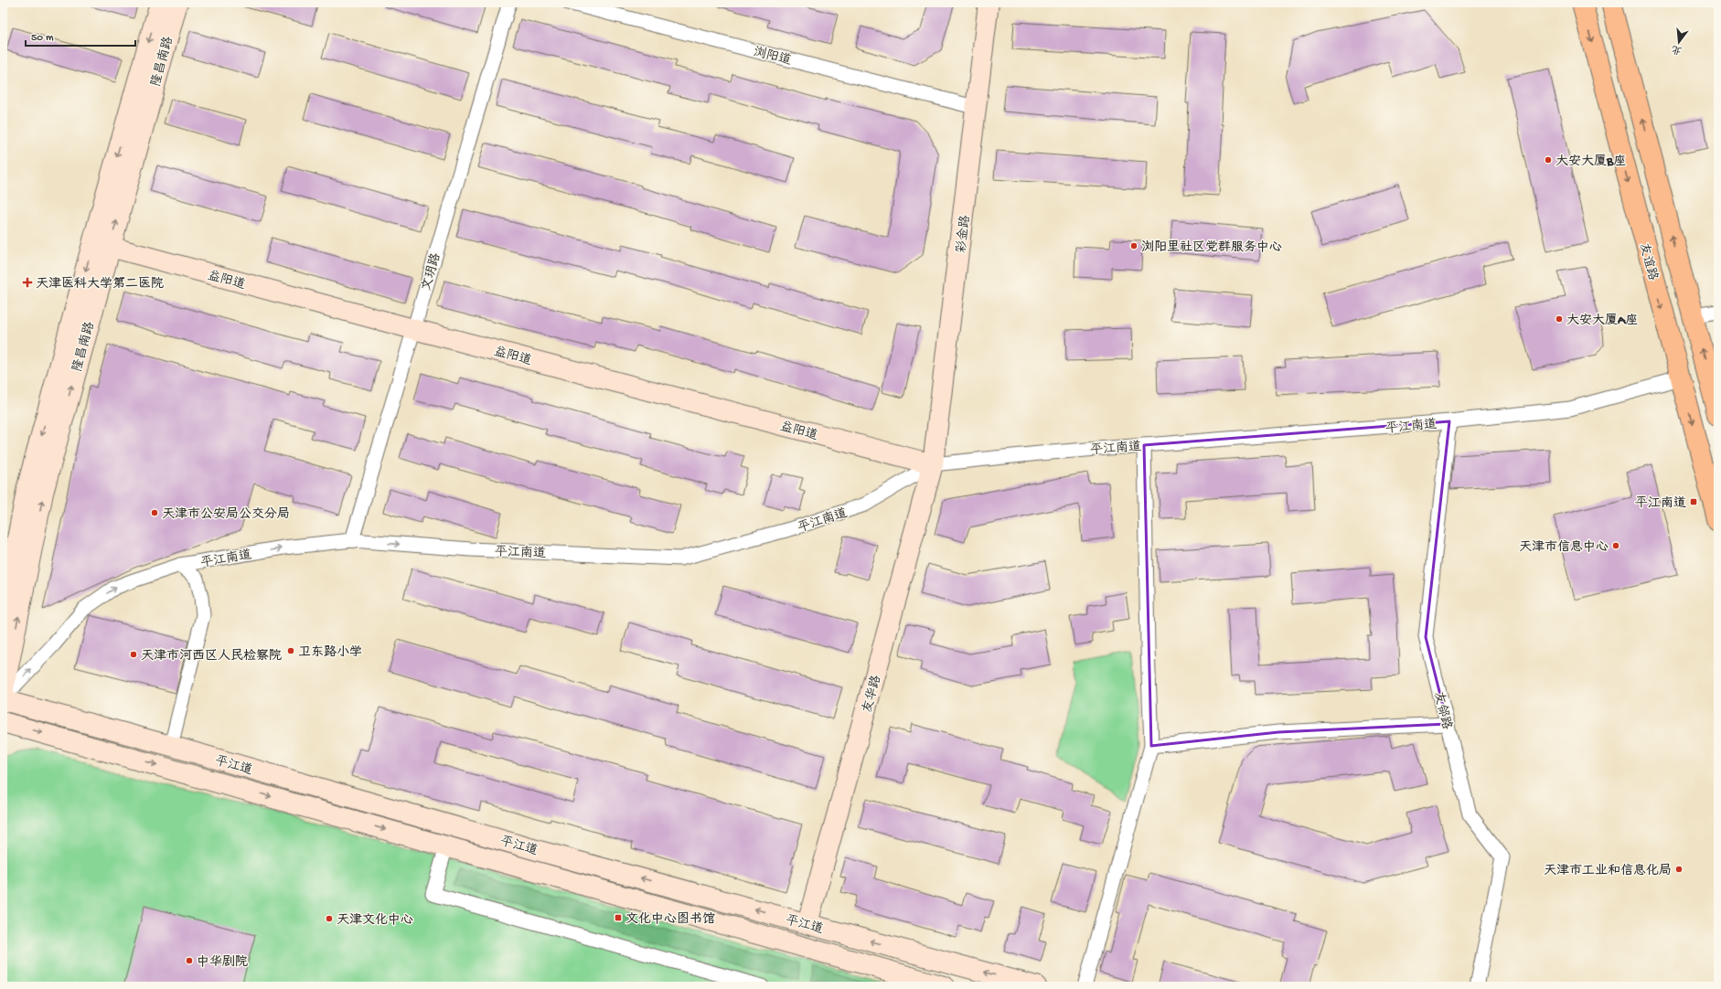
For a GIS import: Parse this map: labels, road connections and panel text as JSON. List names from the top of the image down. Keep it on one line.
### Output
{"streets":{"main road":["隆昌南路","彩金路","友谊路","益阳道","友华路","平江道"],"street":["浏阳道","文玥路","平江南道","友邻路"]},"crossings":[["浏阳道","彩金路"],["隆昌南路","益阳道"],["彩金路","益阳道"],["彩金路","平江南道"],["彩金路","友华路"],["友谊路","平江南道"],["文玥路","益阳道"],["文玥路","平江南道"],["益阳道","平江南道"],["益阳道","友华路"],["平江南道","友华路"],["平江南道","友邻路"],["平江南道","平江道"],["友华路","平江道"]],"one_way":["平江南道"],"places":{"other":["大安大厦B座","浏阳里社区党群服务中心","大安大厦A座","天津市公安局公交分局","天津市信息中心","卫东路小学","天津市河西区人民检察院","天津市工业和信息化局","天津文化中心","中华剧院"],"health":["天津医科大学第二医院"],"transit":["平江南道","文化中心图书馆"]},"scale_bar":"50 m","north":"bottom"}
